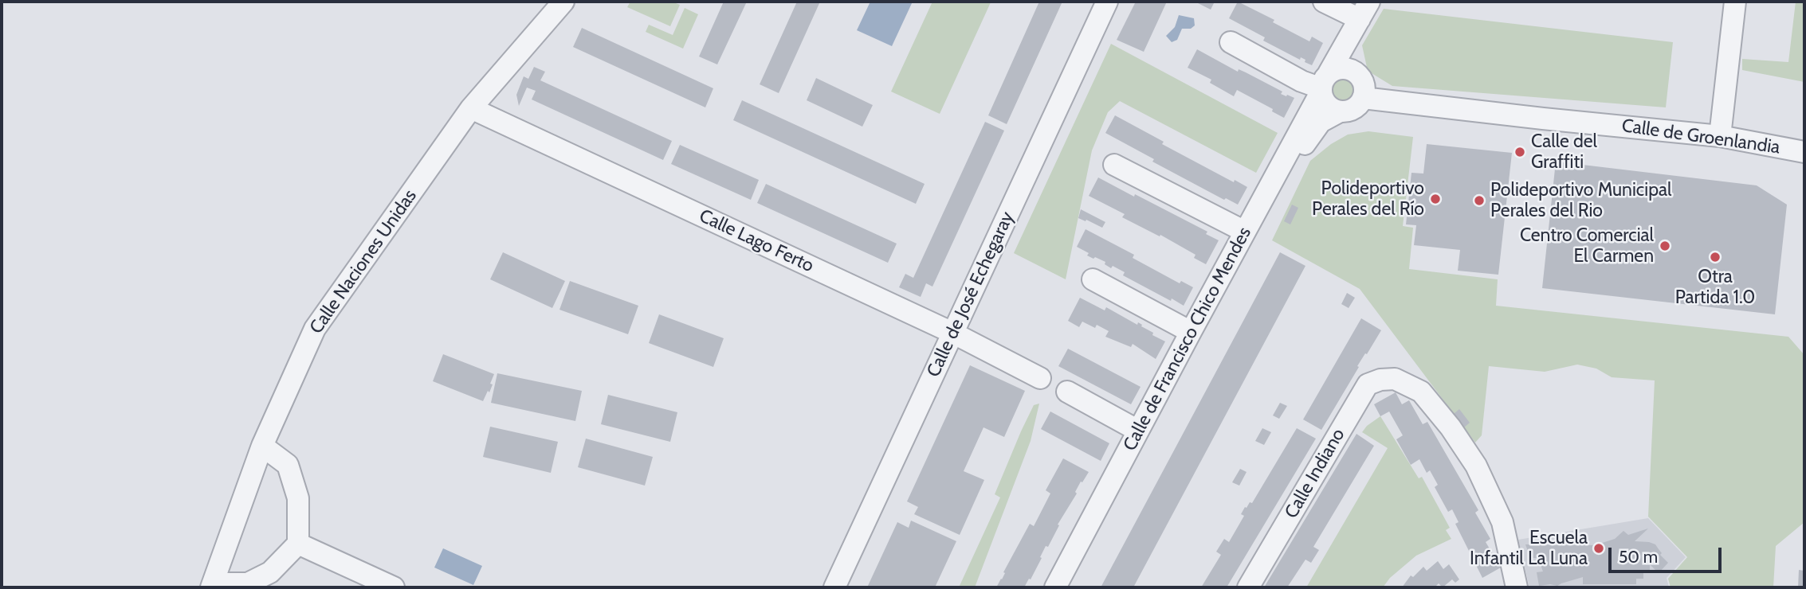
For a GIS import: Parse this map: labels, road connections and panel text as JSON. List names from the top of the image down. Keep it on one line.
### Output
{"streets":{"street":["Calle de Groenlandia","Calle Lago Ferto","Calle Naciones Unidas","Calle de José Echegaray","Calle de Francisco Chico Mendes","Calle Indiano"]},"crossings":[["Calle de Groenlandia","Calle de Francisco Chico Mendes"],["Calle Lago Ferto","Calle Naciones Unidas"],["Calle Lago Ferto","Calle de José Echegaray"]],"places":["Calle del Graffiti","Polideportivo Perales del Río","Polideportivo Municipal Perales del Rio","Centro Comercial El Carmen","Otra Partida 1.0","Escuela Infantil La Luna"],"scale_bar":"50 m"}
